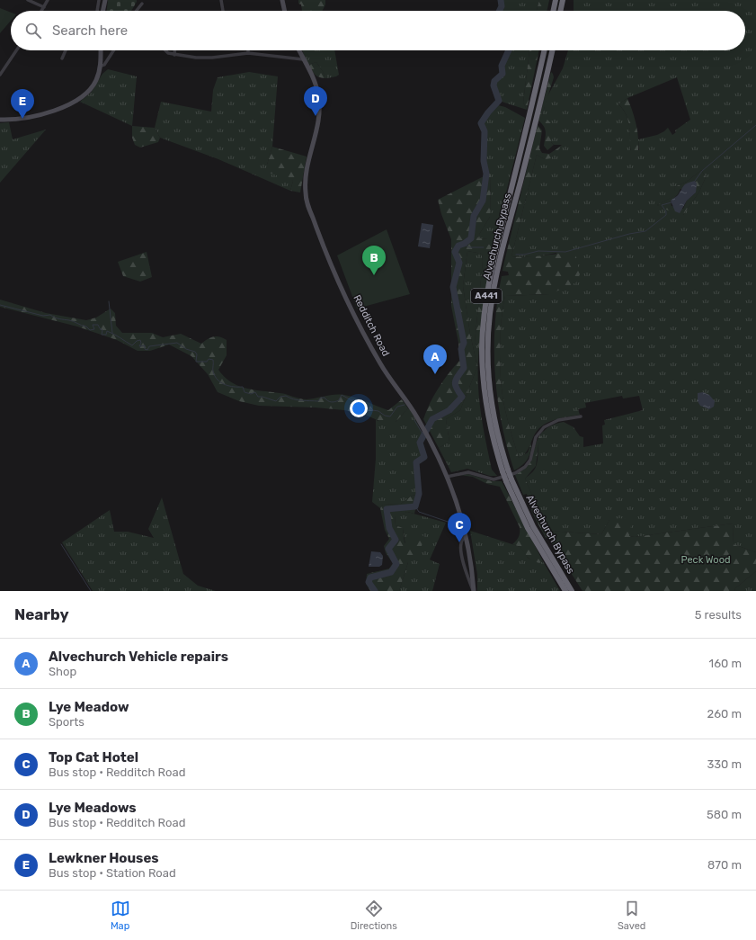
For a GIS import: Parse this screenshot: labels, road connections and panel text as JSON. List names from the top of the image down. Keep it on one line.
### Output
{"streets":{"highway":["Alvechurch Bypass","A441"],"main road":["Redditch Road"]},"parks":["Peck Wood"],"page":{"search":"Search here","pins":["D","E","B","A","C"],"heading":["Nearby","5 results"],"list":[{"mark":"A","name":"Alvechurch Vehicle repairs","note":"Shop","value":"160 m"},{"mark":"B","name":"Lye Meadow","note":"Sports","value":"260 m"},{"mark":"C","name":"Top Cat Hotel","note":"Bus stop · Redditch Road","value":"330 m"},{"mark":"D","name":"Lye Meadows","note":"Bus stop · Redditch Road","value":"580 m"},{"mark":"E","name":"Lewkner Houses","note":"Bus stop · Station Road","value":"870 m"}],"nav":["Map","Directions","Saved"]}}
